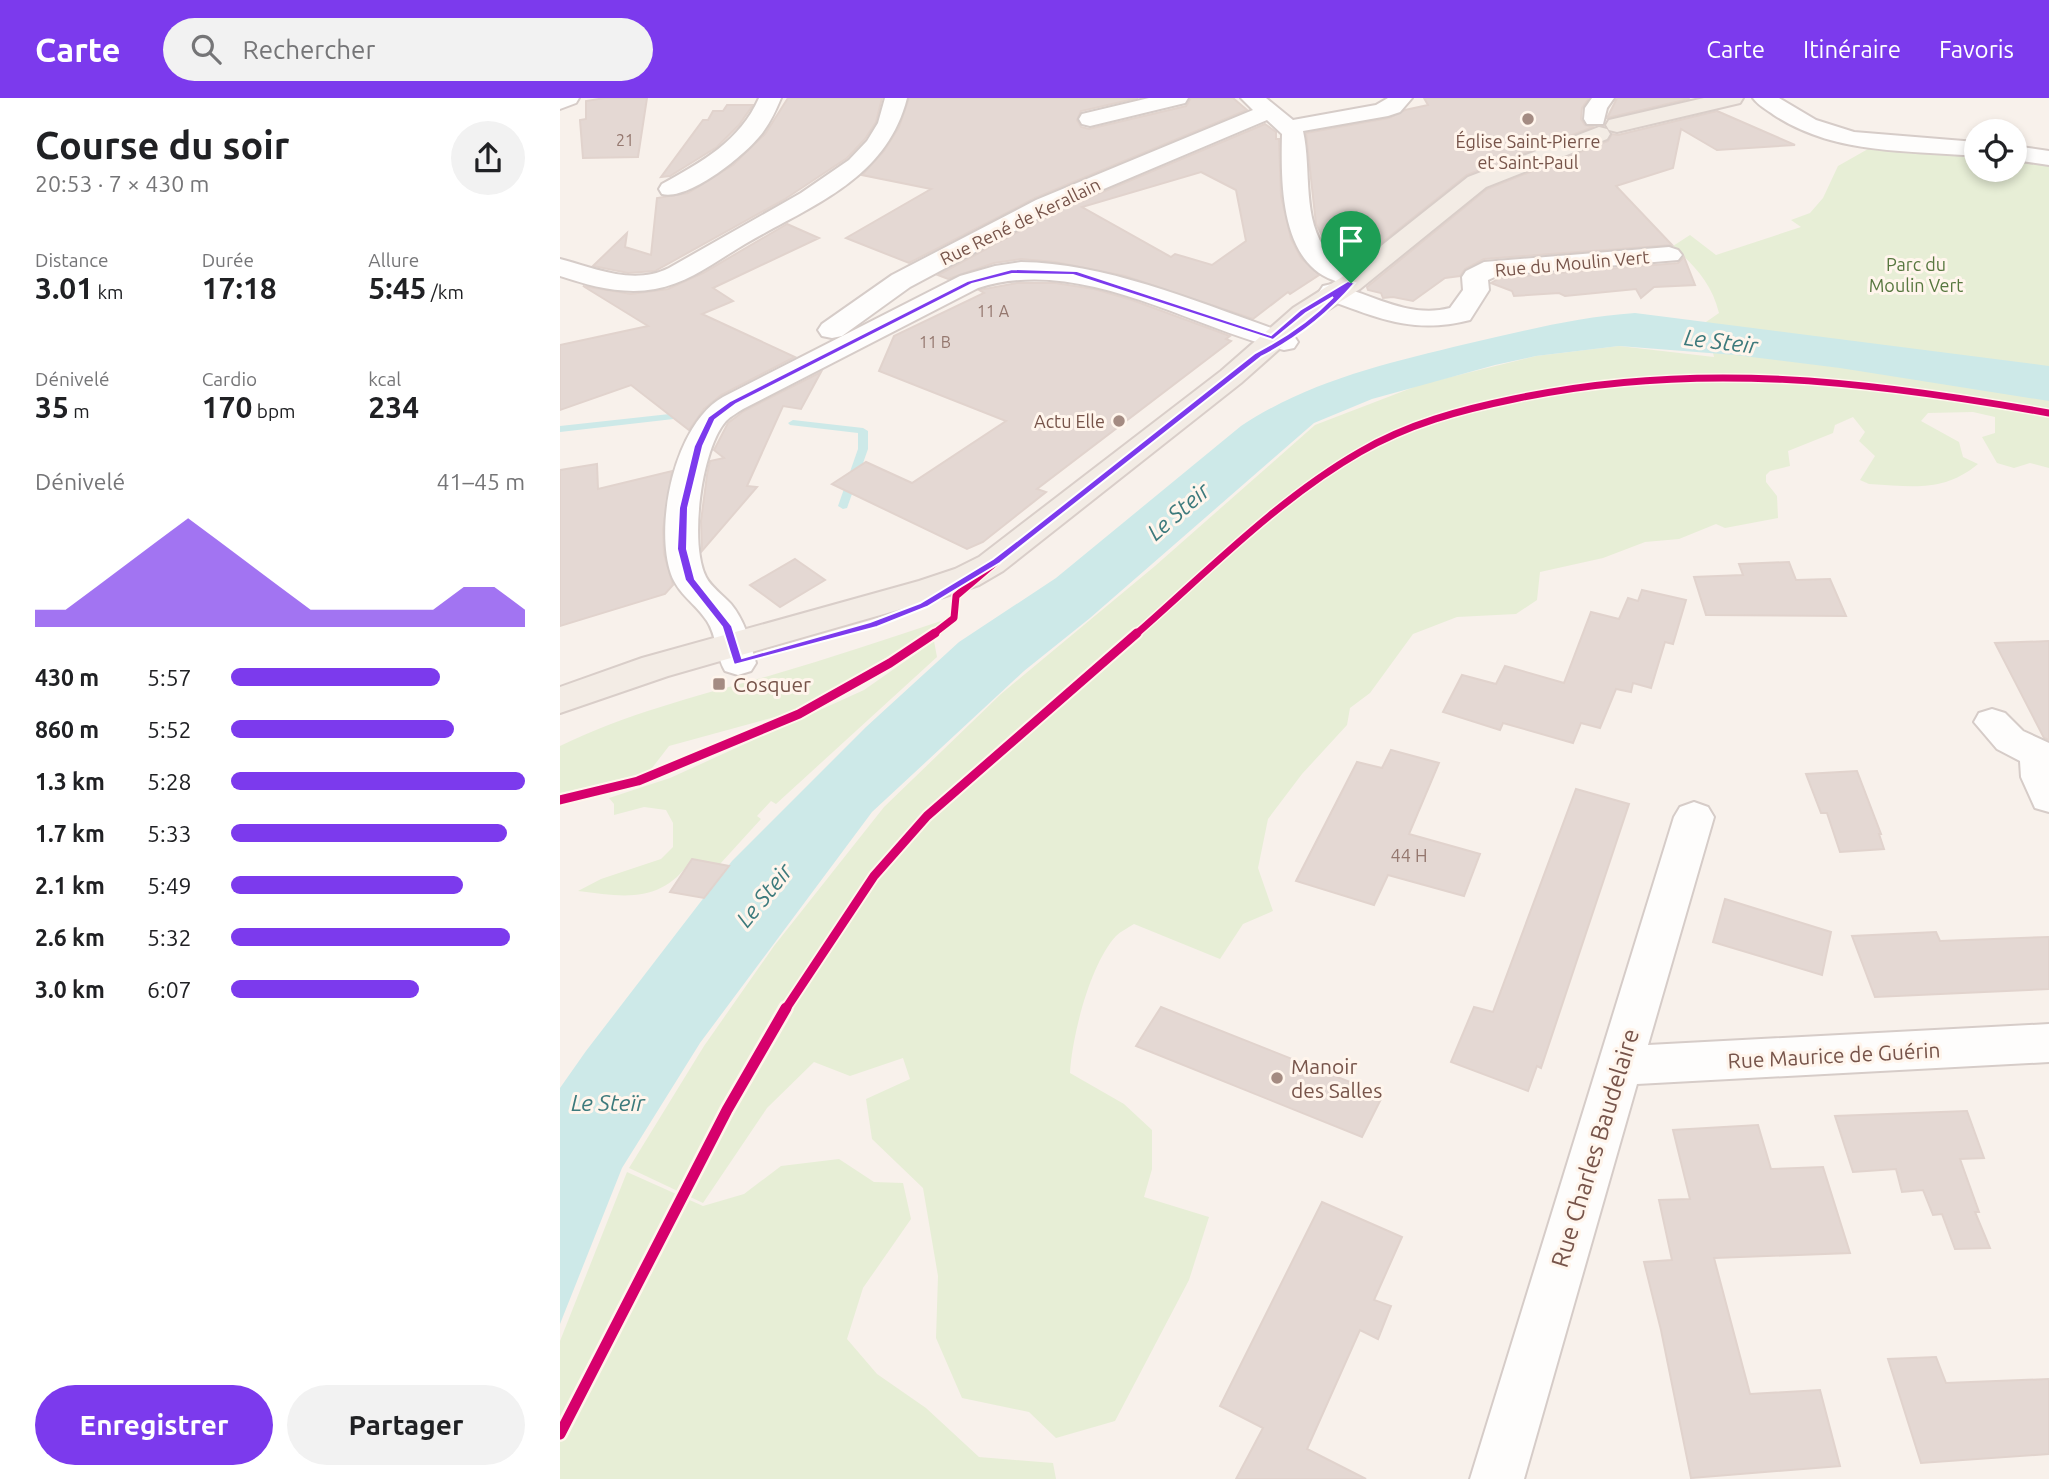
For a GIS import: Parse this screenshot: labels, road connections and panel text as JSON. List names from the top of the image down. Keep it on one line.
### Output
{"streets":{"street":["Rue René de Kerallain","Rue du Moulin Vert","Rue Maurice de Guérin","Rue Charles Baudelaire"]},"crossings":[["Rue Maurice de Guérin","Rue Charles Baudelaire"]],"water":["Le Steir","Le Steïr"],"parks":["Parc du Moulin Vert"],"places":{"other":["Église Saint-Pierre et Saint-Paul","Actu Elle","Manoir des Salles"],"transit":["Cosquer"]},"house_numbers":["21","11 A","11 B","44 H"],"page":{"header":"Carte","search":"Rechercher","nav":["Carte","Itinéraire","Favoris"],"heading":["Course du soir","20:53 · 7 × 430 m"],"stats":[["Distance","3.01 km"],["Durée","17:18"],["Allure","5:45 /km"],["Dénivelé","35 m"],["Cardio","170 bpm"],["kcal","234"]],"chart":["Dénivelé","41–45 m"],"list":[{"name":"430 m","note":"5:57"},{"name":"860 m","note":"5:52"},{"name":"1.3 km","note":"5:28"},{"name":"1.7 km","note":"5:33"},{"name":"2.1 km","note":"5:49"},{"name":"2.6 km","note":"5:32"},{"name":"3.0 km","note":"6:07"}],"buttons":["Enregistrer","Partager"]}}
